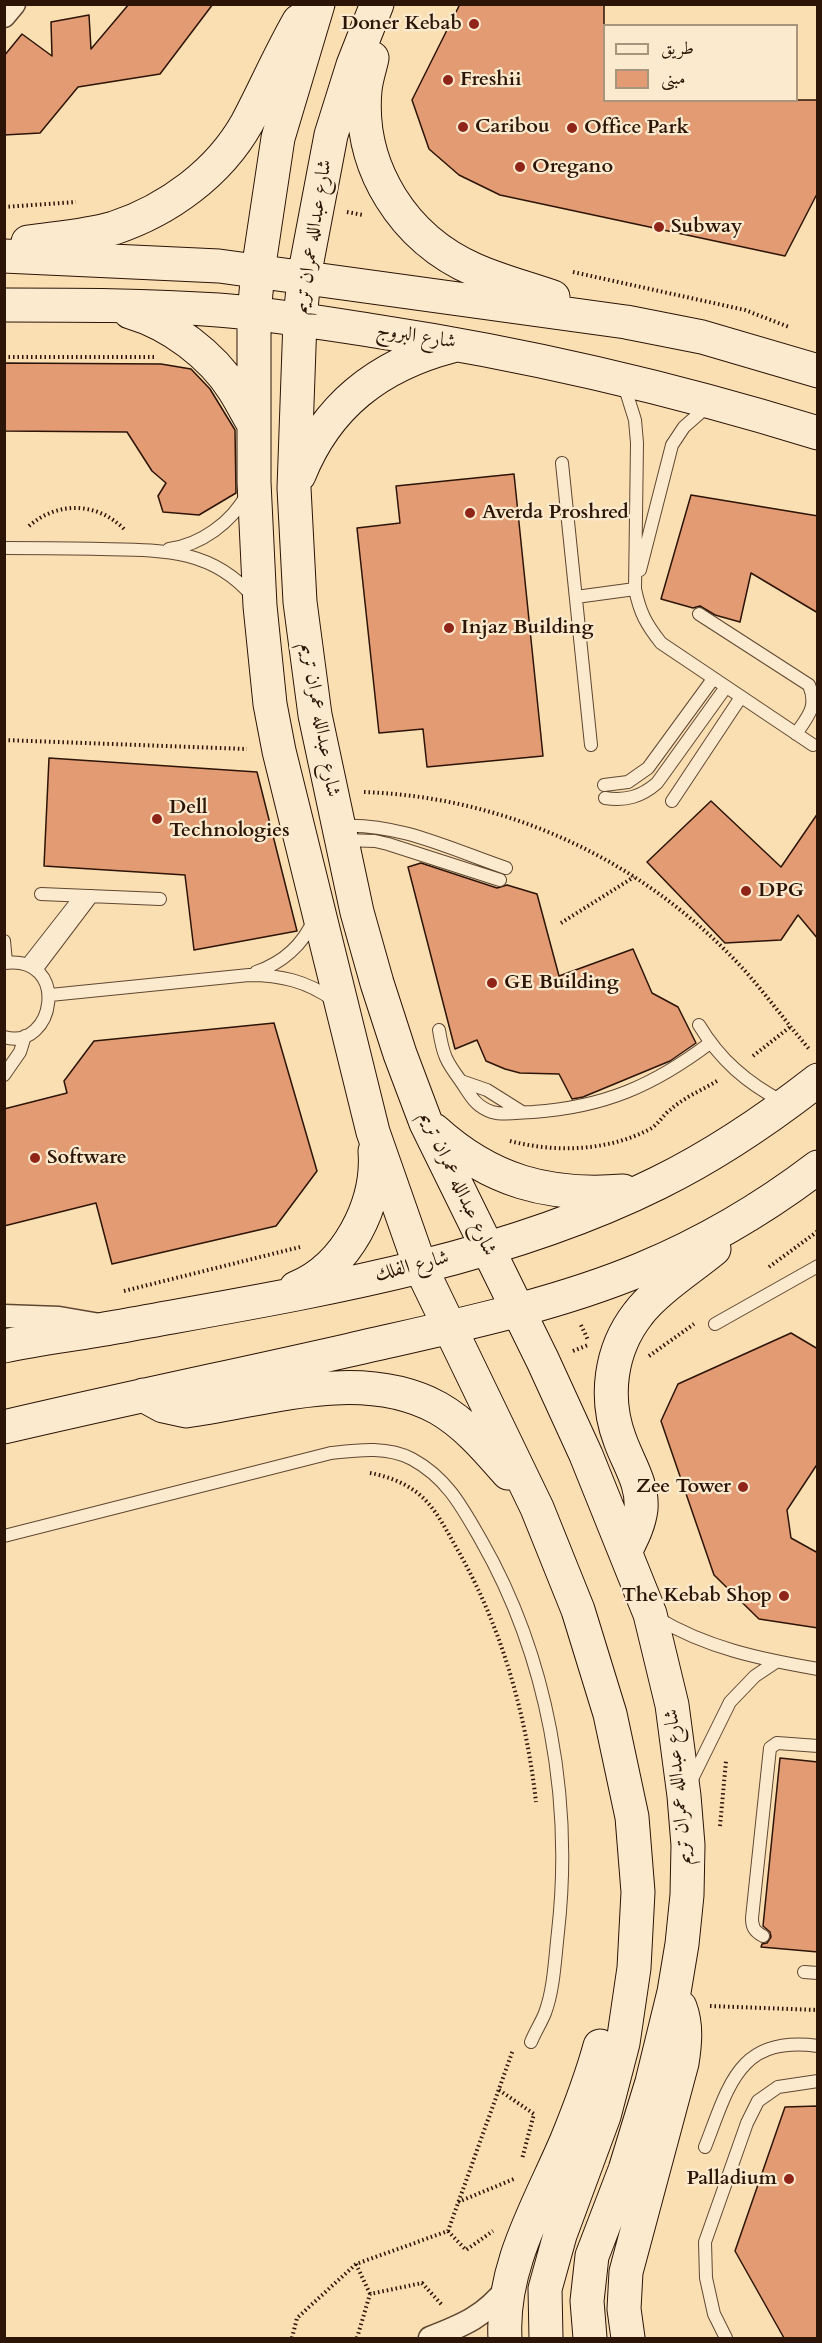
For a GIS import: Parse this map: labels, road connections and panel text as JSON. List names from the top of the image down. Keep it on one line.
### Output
{"streets":{"main road":["شارع عبدالله عمران تريم","شارع البروج","شارع الفلك"]},"crossings":[["شارع عبدالله عمران تريم","شارع البروج"],["شارع عبدالله عمران تريم","شارع الفلك"]],"places":["Doner Kebab","Freshii","Caribou","Office Park","Oregano","Subway","Averda Proshred","Injaz Building","Dell Technologies","DPG","GE Building","Software","Zee Tower","The Kebab Shop","Palladium"],"legend":["طريق","مبنى"]}
